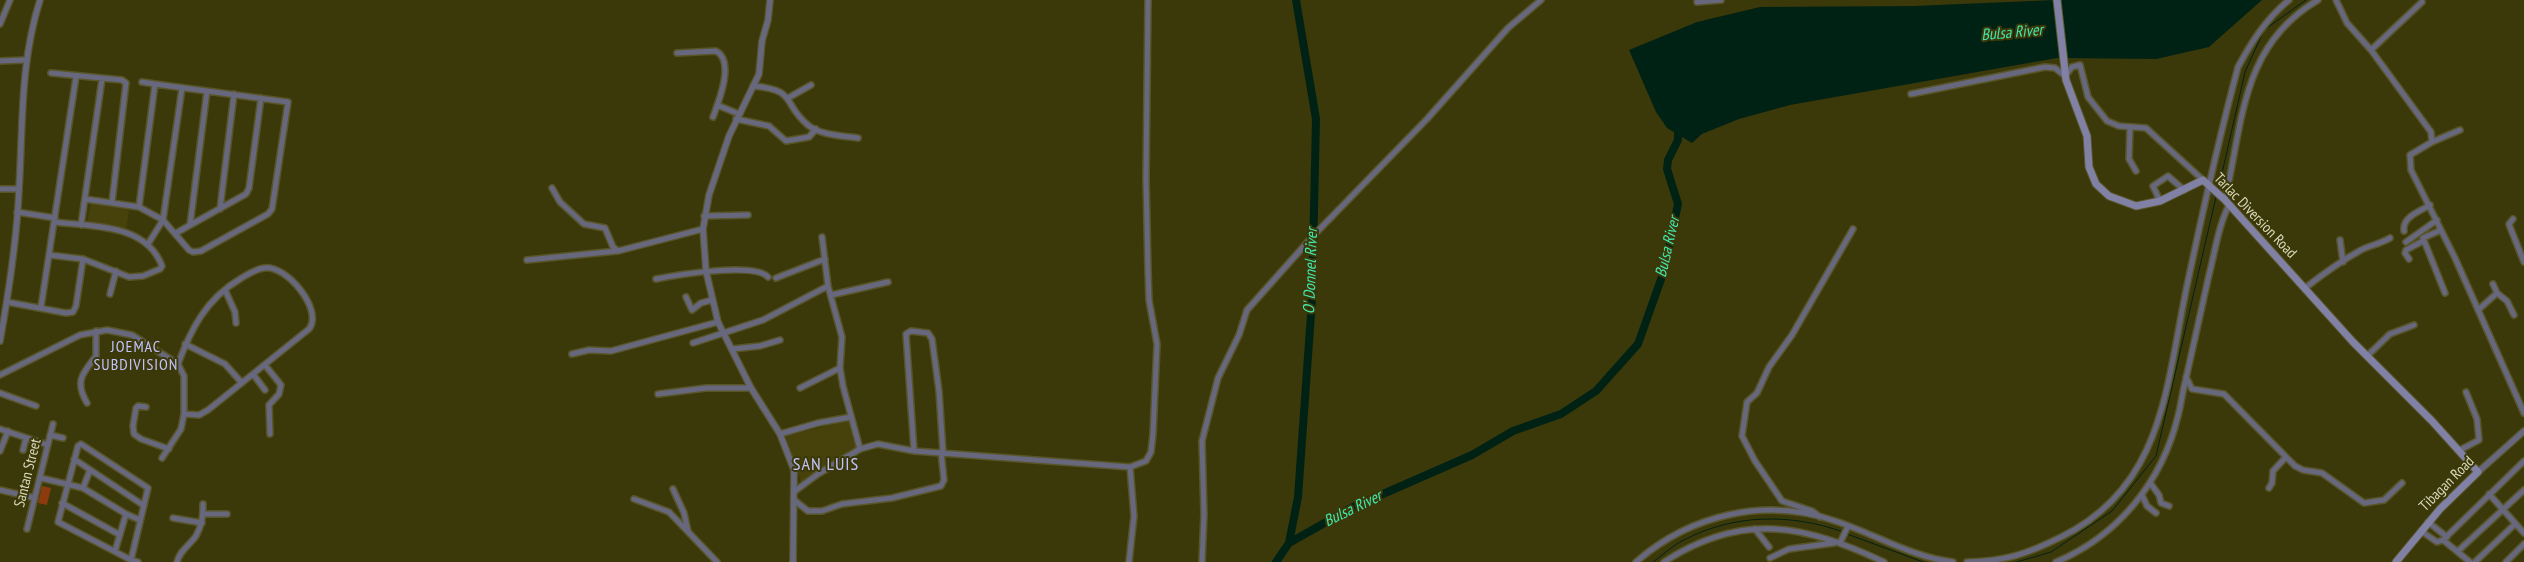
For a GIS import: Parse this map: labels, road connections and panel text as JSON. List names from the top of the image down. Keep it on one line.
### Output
{"streets":{"main road":["Tarlac Diversion Road","Tibagan Road"],"street":["Santan Street"]},"crossings":[["Tarlac Diversion Road","Tibagan Road"]],"districts":["JOEMAC SUBDIVISION","SAN LUIS"],"water":["Bulsa River","O' Donnel River"]}
